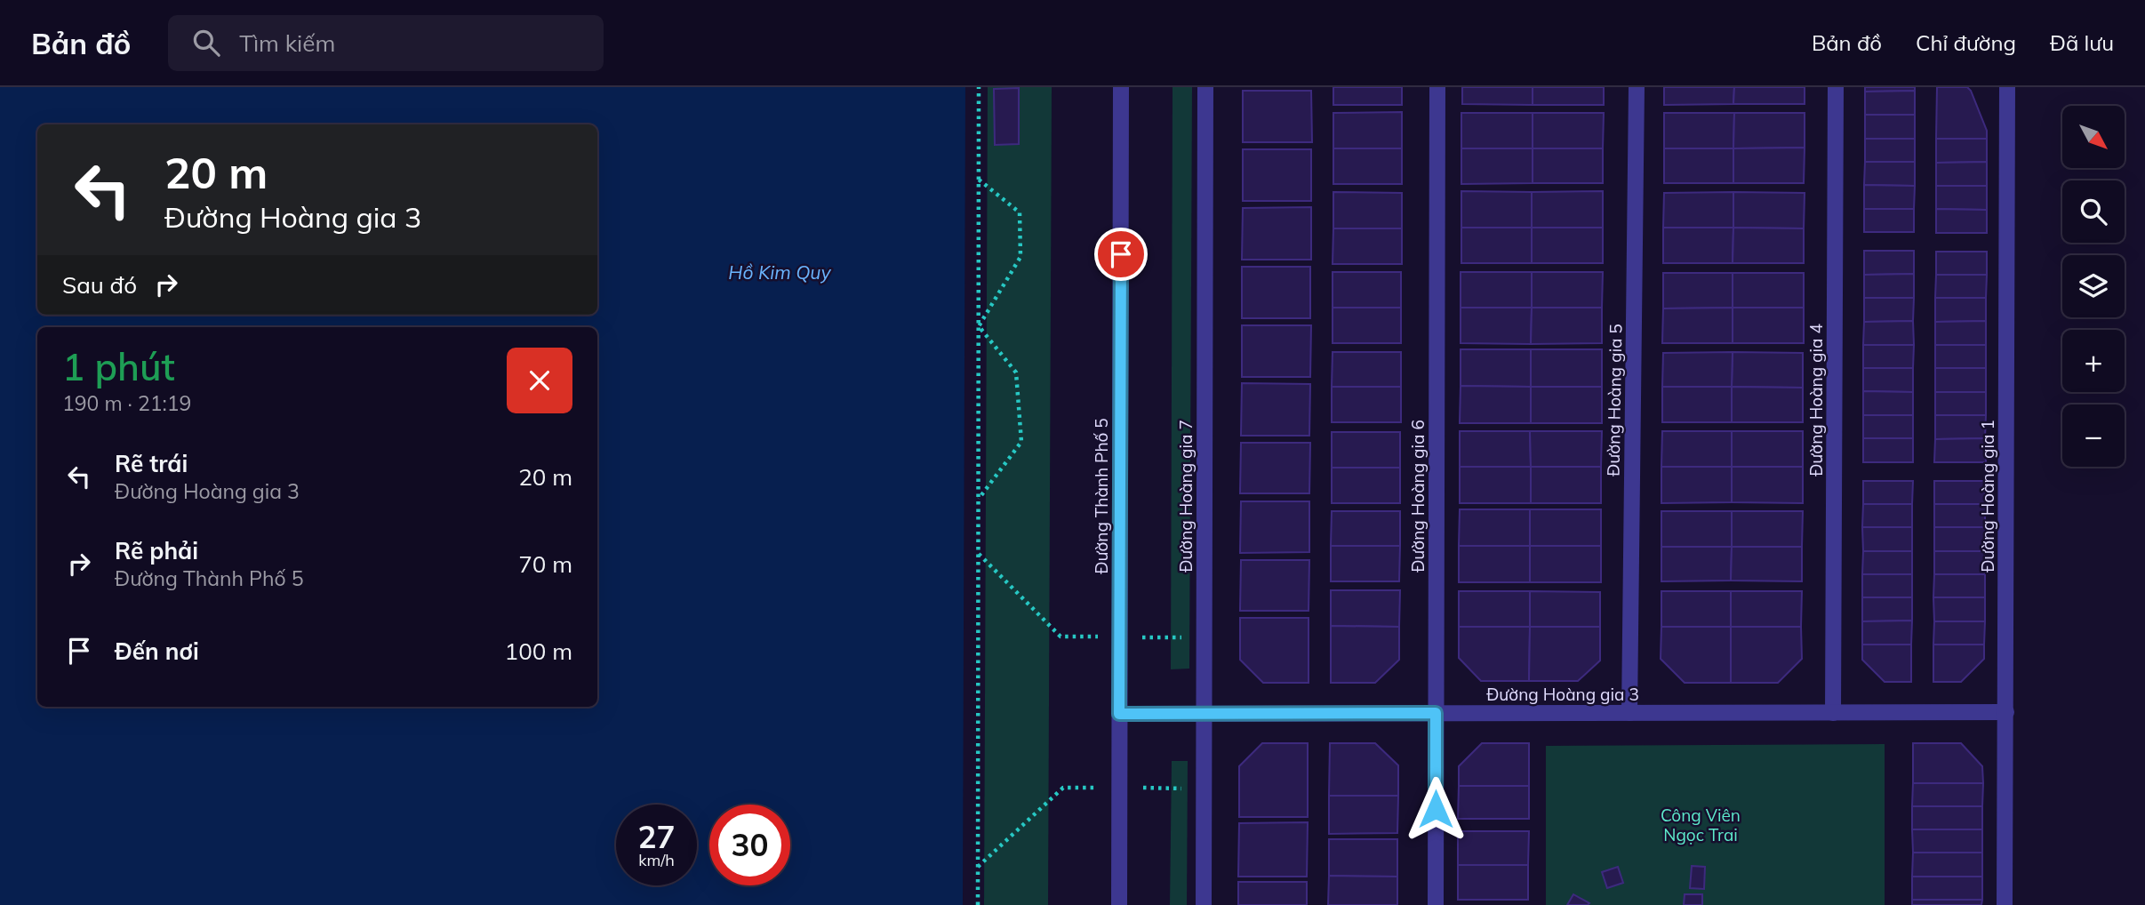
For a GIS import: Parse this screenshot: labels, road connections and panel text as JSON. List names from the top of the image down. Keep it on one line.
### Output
{"streets":{"street":["Đường Hoàng gia 5","Đường Hoàng gia 4","Đường Thành Phố 5","Đường Hoàng gia 7","Đường Hoàng gia 6","Đường Hoàng gia 1","Đường Hoàng gia 3"]},"crossings":[["Đường Hoàng gia 5","Đường Hoàng gia 3"],["Đường Hoàng gia 4","Đường Hoàng gia 3"],["Đường Thành Phố 5","Đường Hoàng gia 3"],["Đường Hoàng gia 7","Đường Hoàng gia 3"],["Đường Hoàng gia 6","Đường Hoàng gia 3"],["Đường Hoàng gia 1","Đường Hoàng gia 3"]],"water":["Hồ Kim Quy"],"parks":["Công Viên Ngọc Trai"],"north":"bottom right","page":{"header":"Bản đồ","search":"Tìm kiếm","nav":["Bản đồ","Chỉ đường","Đã lưu"],"map_buttons":["+","−"],"turn":["20 m","Đường Hoàng gia 3"],"then":"Sau đó","heading":["1 phút","190 m · 21:19"],"list":[{"name":"Rẽ trái","note":"Đường Hoàng gia 3","value":"20 m"},{"name":"Rẽ phải","note":"Đường Thành Phố 5","value":"70 m"},{"name":"Đến nơi","value":"100 m"}],"speed":"27 km/h","limit":"30"}}
